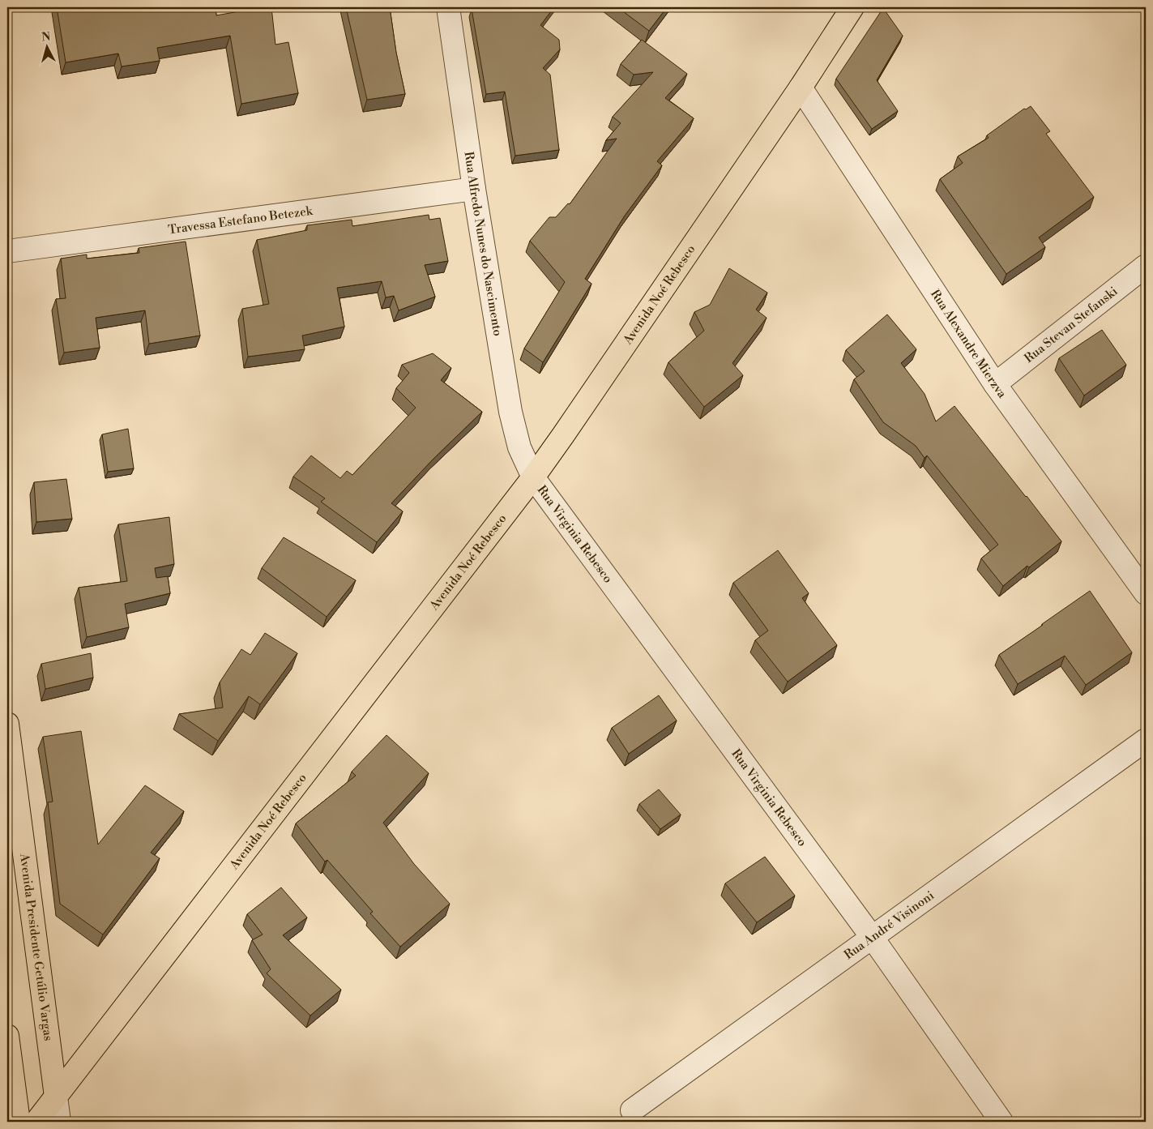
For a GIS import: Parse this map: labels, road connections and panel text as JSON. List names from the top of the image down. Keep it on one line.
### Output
{"streets":{"main road":["Avenida Noé Rebesco","Avenida Presidente Getúlio Vargas"],"street":["Travessa Estefano Betezek","Rua Alfredo Nunes do Nascimento","Rua Stevan Stefanski","Rua Alexandre Mierzva","Rua Virginia Rebesco","Rua André Visinoni"]},"crossings":[["Travessa Estefano Betezek","Rua Alfredo Nunes do Nascimento"],["Rua Alfredo Nunes do Nascimento","Avenida Noé Rebesco"],["Rua Alfredo Nunes do Nascimento","Rua Virginia Rebesco"],["Avenida Noé Rebesco","Rua Alexandre Mierzva"],["Avenida Noé Rebesco","Rua Virginia Rebesco"],["Avenida Noé Rebesco","Avenida Presidente Getúlio Vargas"],["Rua Stevan Stefanski","Rua Alexandre Mierzva"],["Rua Virginia Rebesco","Rua André Visinoni"]],"north":"top"}
